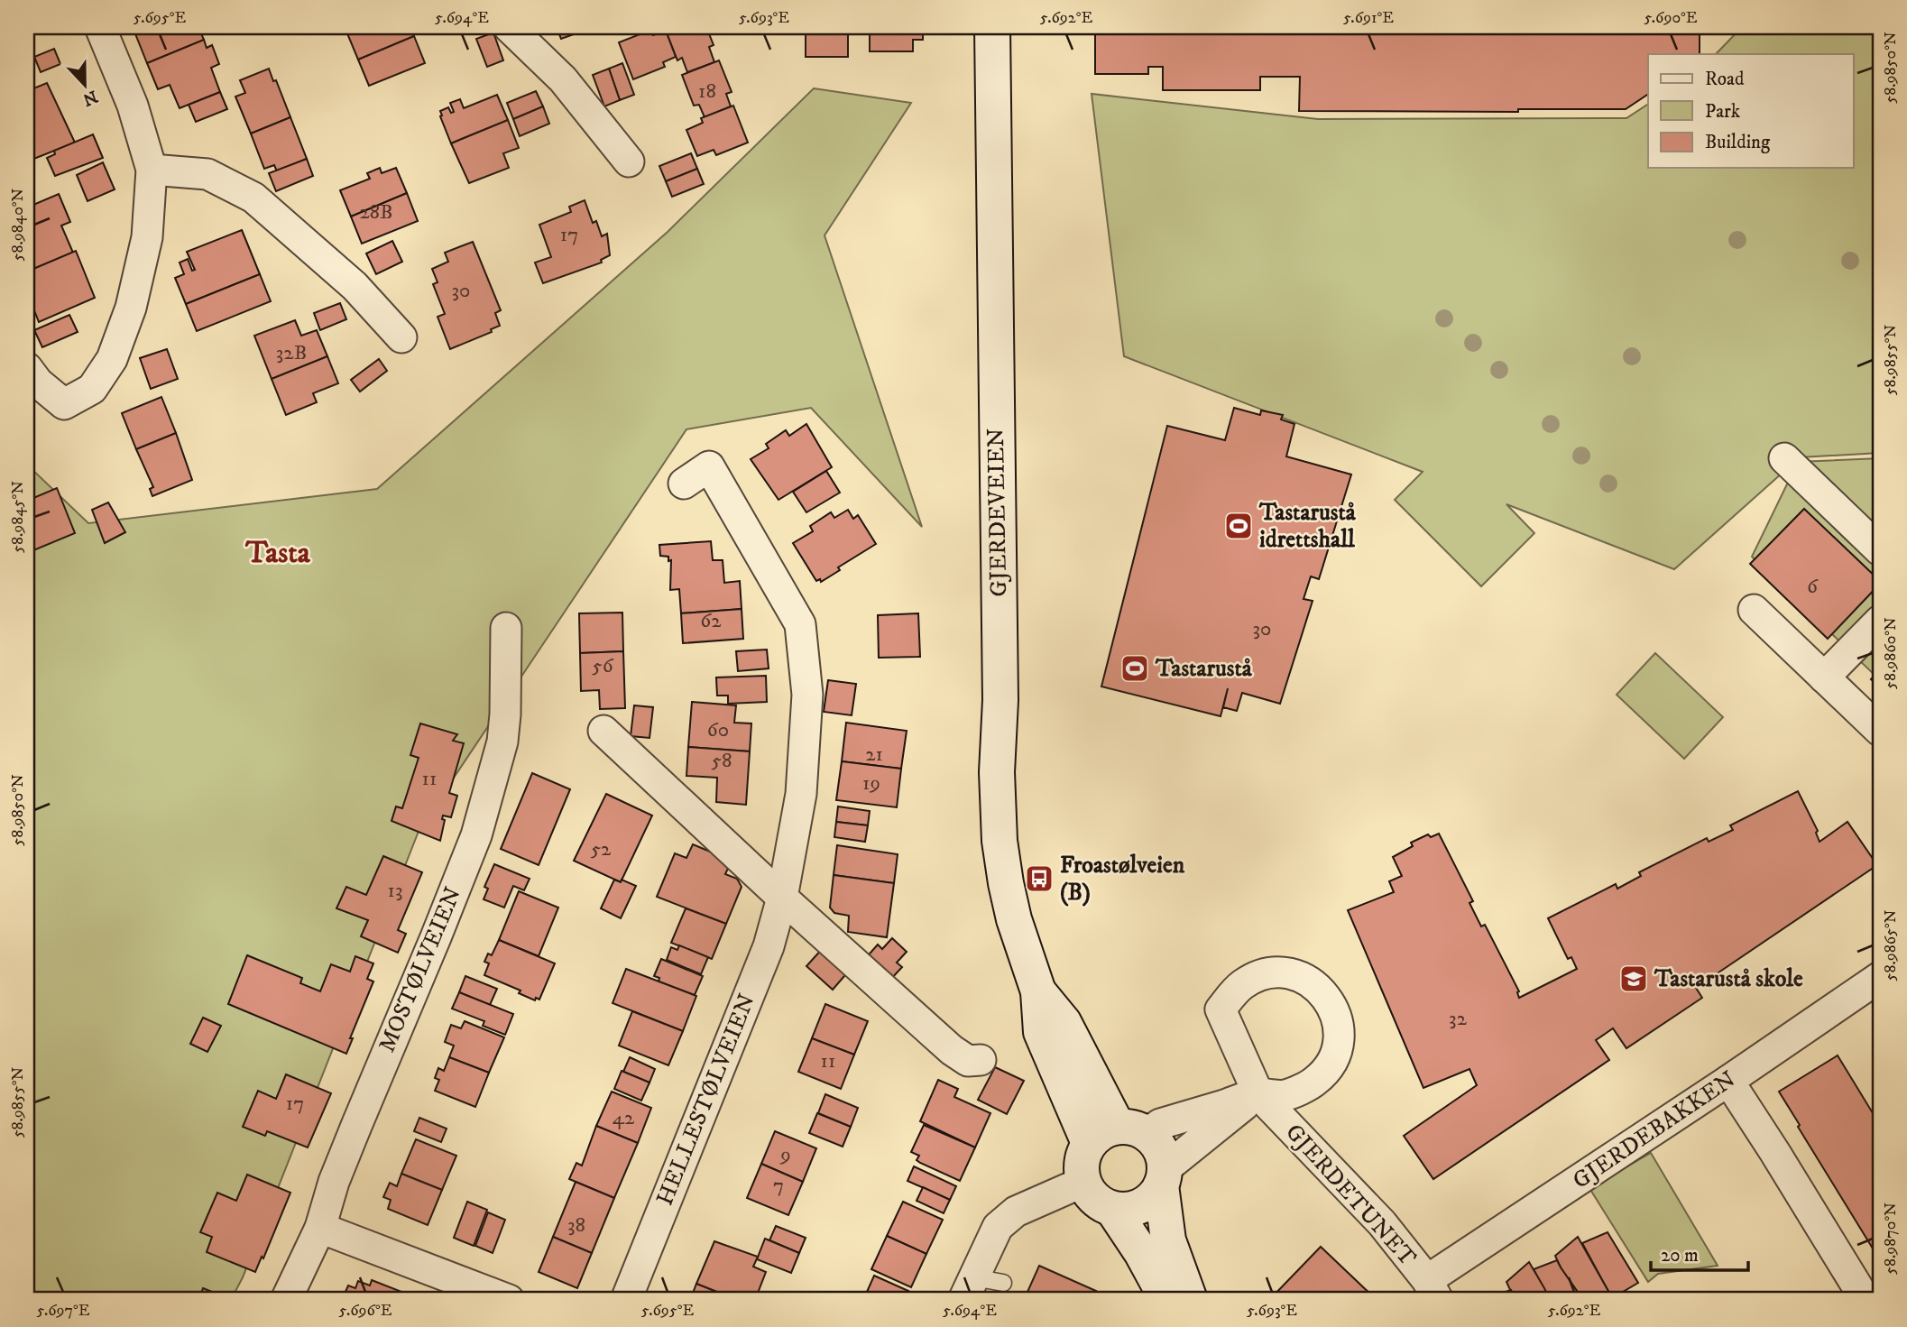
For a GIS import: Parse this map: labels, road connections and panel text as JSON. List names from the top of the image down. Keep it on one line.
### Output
{"streets":{"main road":["GJERDEVEIEN"],"street":["MOSTØLVEIEN","HELLESTØLVEIEN","GJERDEBAKKEN","GJERDETUNET"]},"crossings":[["GJERDEBAKKEN","GJERDETUNET"]],"districts":["Tasta"],"places":{"sports":["Tastarustå idrettshall","Tastarustå"],"bus stop":["Froastølveien (B)"],"school or university":["Tastarustå skole"]},"house_numbers":["18","28B","17","30","32B","6","62","30","56","60","21","58","11","19","52","13","32","11","17","42","9","7","38"],"legend":["Road","Park","Building"],"scale_bar":"20 m","north":"bottom","coordinates":["5.695°E","5.694°E","5.693°E","5.692°E","5.691°E","5.690°E","58.9850°N","58.9840°N","58.9855°N","58.9845°N","58.9860°N","58.9865°N","58.9870°N","5.697°E","5.696°E"]}
